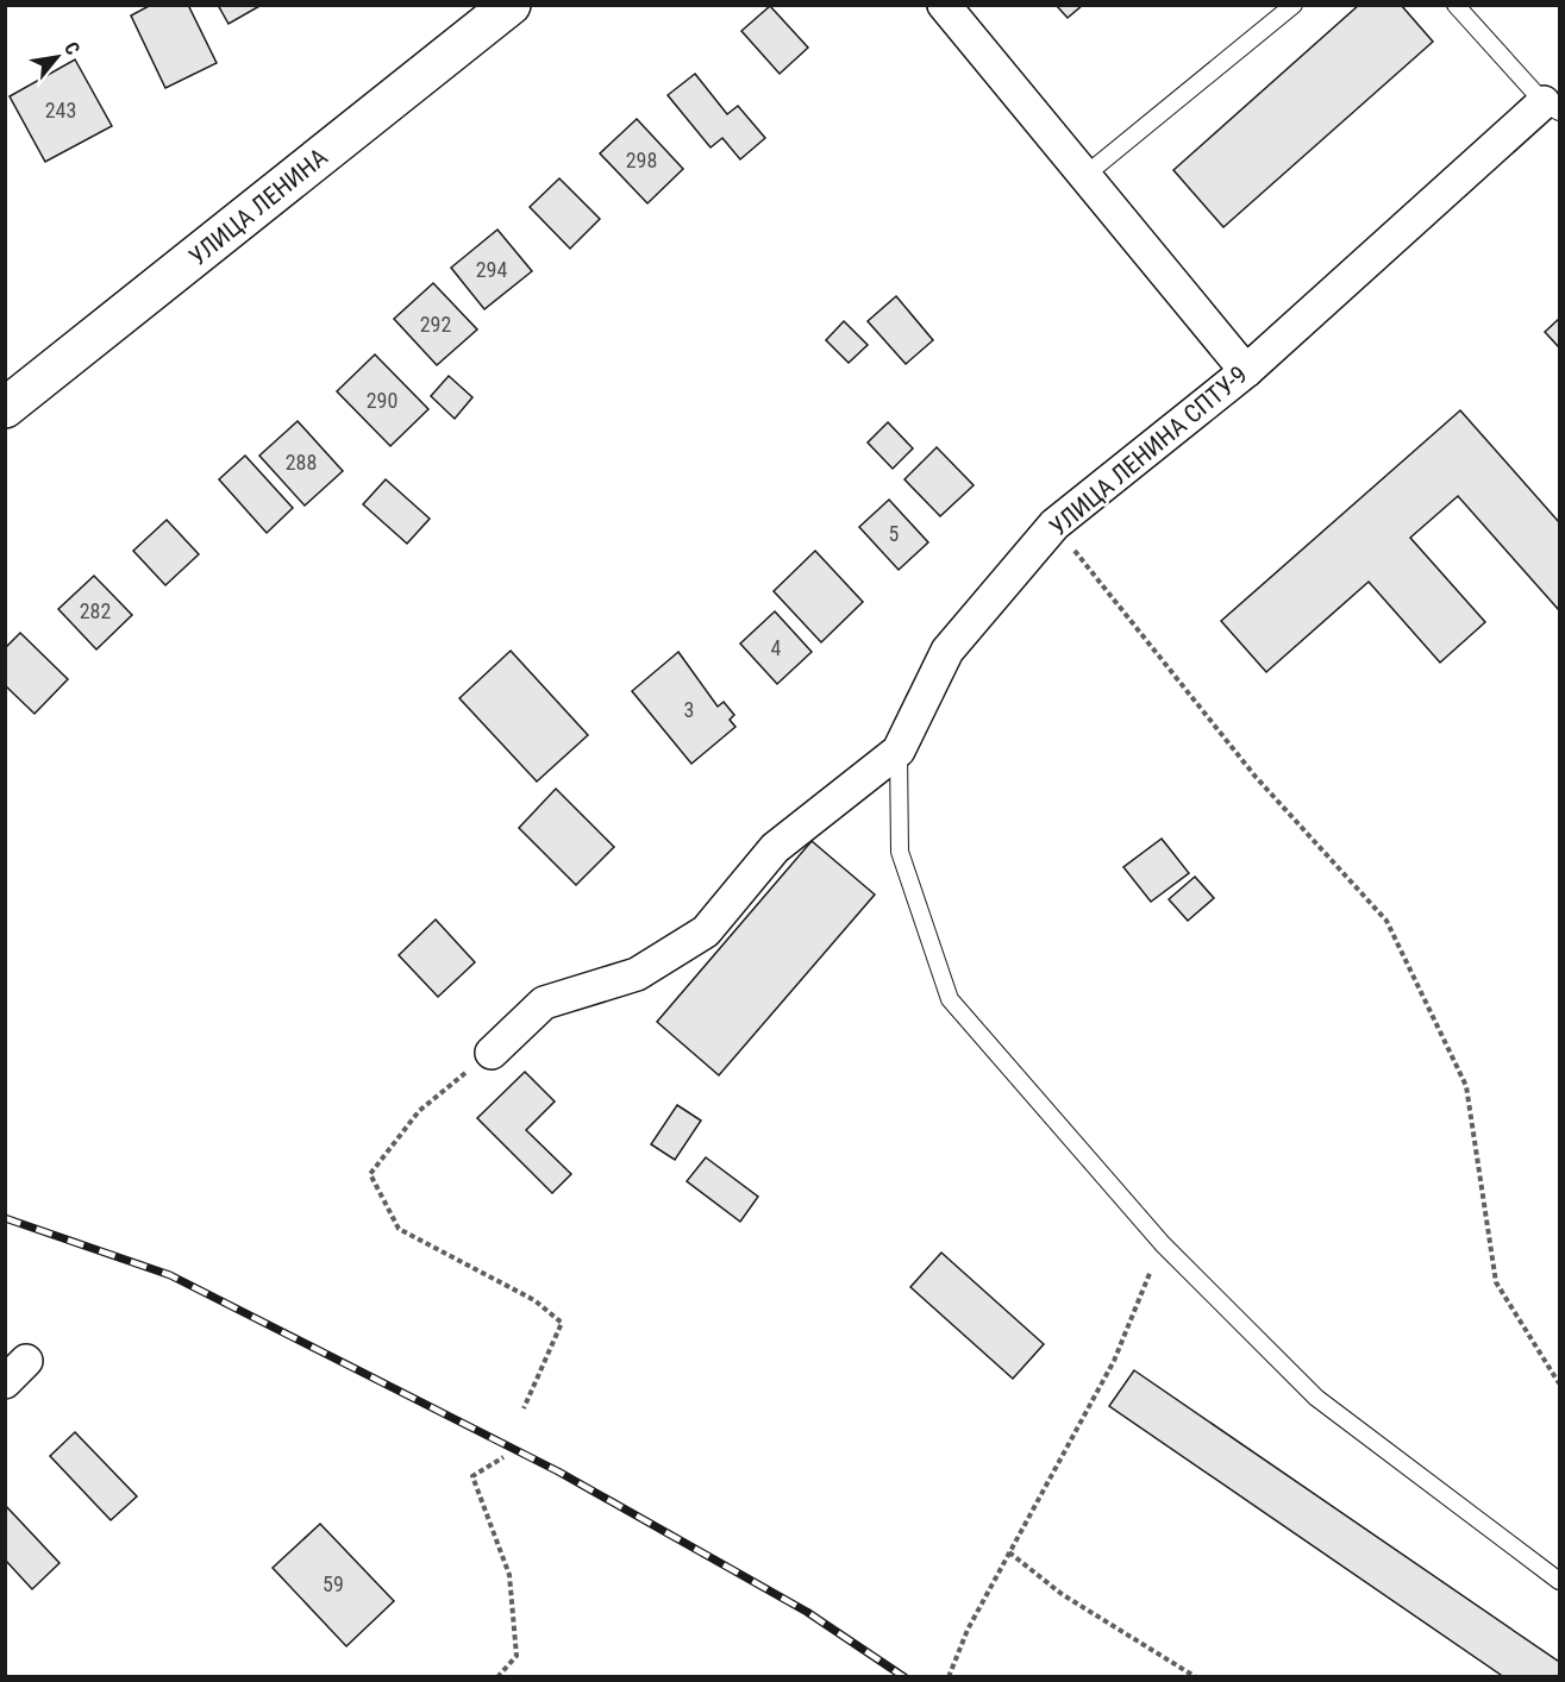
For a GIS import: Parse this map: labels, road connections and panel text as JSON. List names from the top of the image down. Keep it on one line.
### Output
{"streets":{"main road":["УЛИЦА ЛЕНИНА"],"street":["УЛИЦА ЛЕНИНА СПТУ-9"]},"house_numbers":["243","298","294","292","290","288","5","282","4","3","59"],"north":"top right"}
